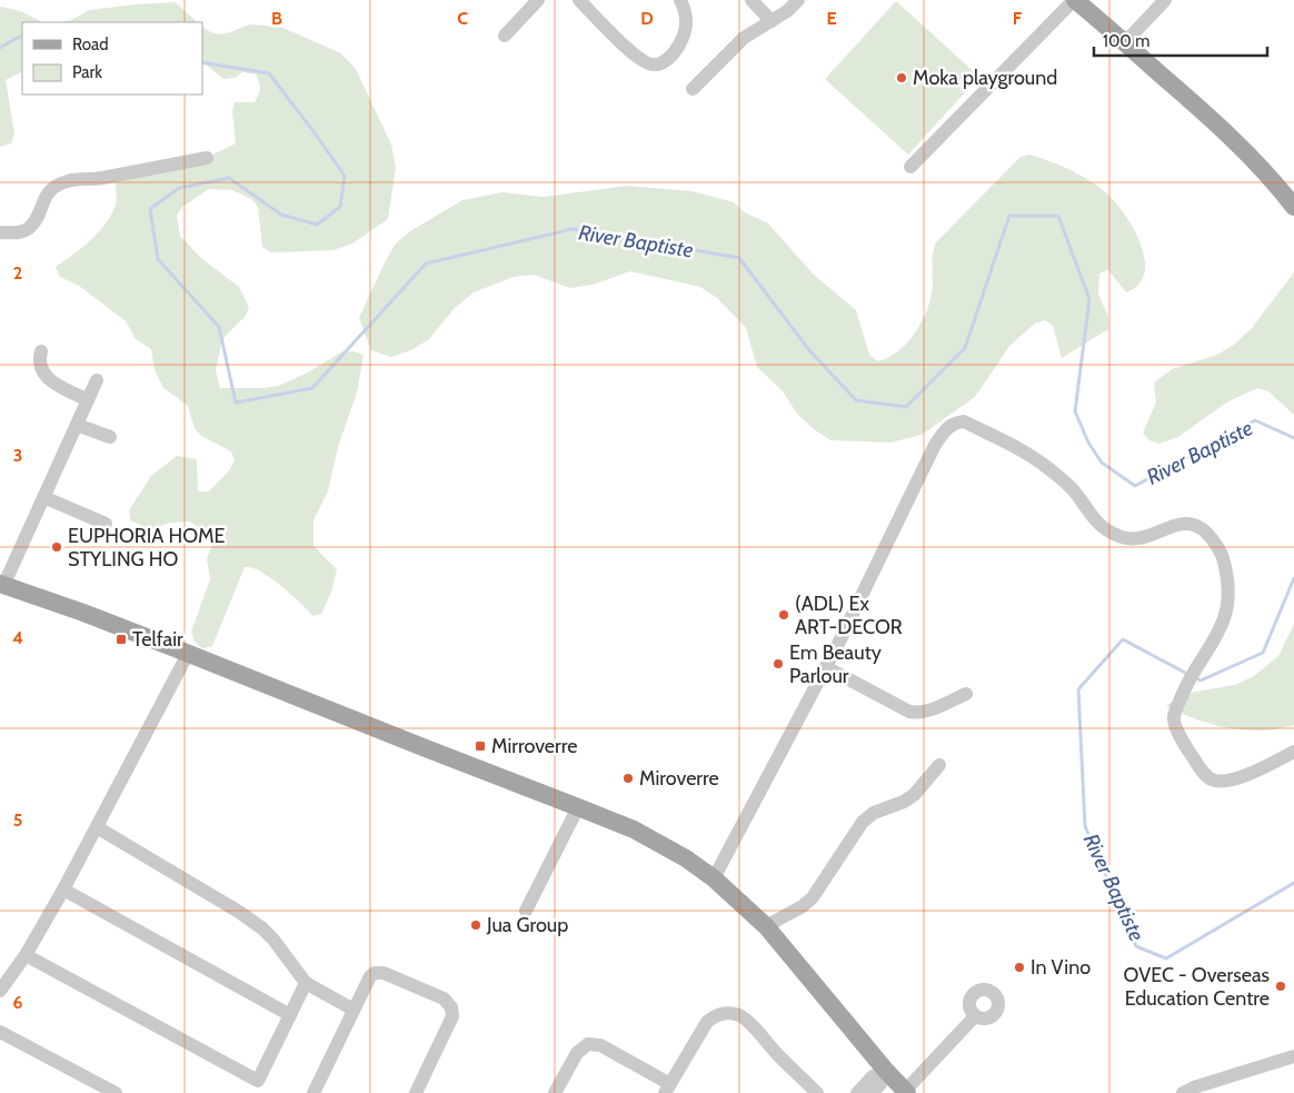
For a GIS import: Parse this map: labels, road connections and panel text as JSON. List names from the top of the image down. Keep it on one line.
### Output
{"water":["River Baptiste"],"places":{"other":["Moka playground","EUPHORIA HOME STYLING HO","(ADL) Ex ART-DECOR","Em Beauty Parlour","Miroverre","Jua Group","In Vino","OVEC - Overseas Education Centre"],"transit":["Telfair","Mirroverre"]},"legend":["Road","Park"],"scale_bar":"100 m","grid":{"columns":["B","C","D","E","F"],"rows":["2","3","4","5","6"]}}
